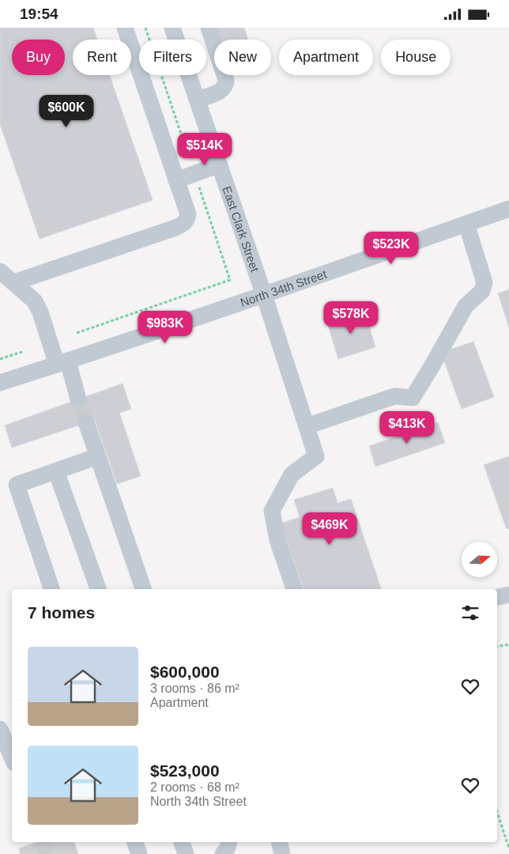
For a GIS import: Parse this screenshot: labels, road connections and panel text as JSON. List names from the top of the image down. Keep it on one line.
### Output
{"streets":{"street":["East Clark Street","North 34th Street"]},"crossings":[["East Clark Street","North 34th Street"]],"north":"right","page":{"status":"19:54","chip":["Buy","Rent","Filters","New","Apartment","House"],"price":["$600K","$514K","$523K","$578K","$983K","$413K","$469K"],"heading":"7 homes","list":[{"name":"$600,000","note":"3 rooms · 86 m² · Apartment"},{"name":"$523,000","note":"2 rooms · 68 m² · North 34th Street"}]}}
